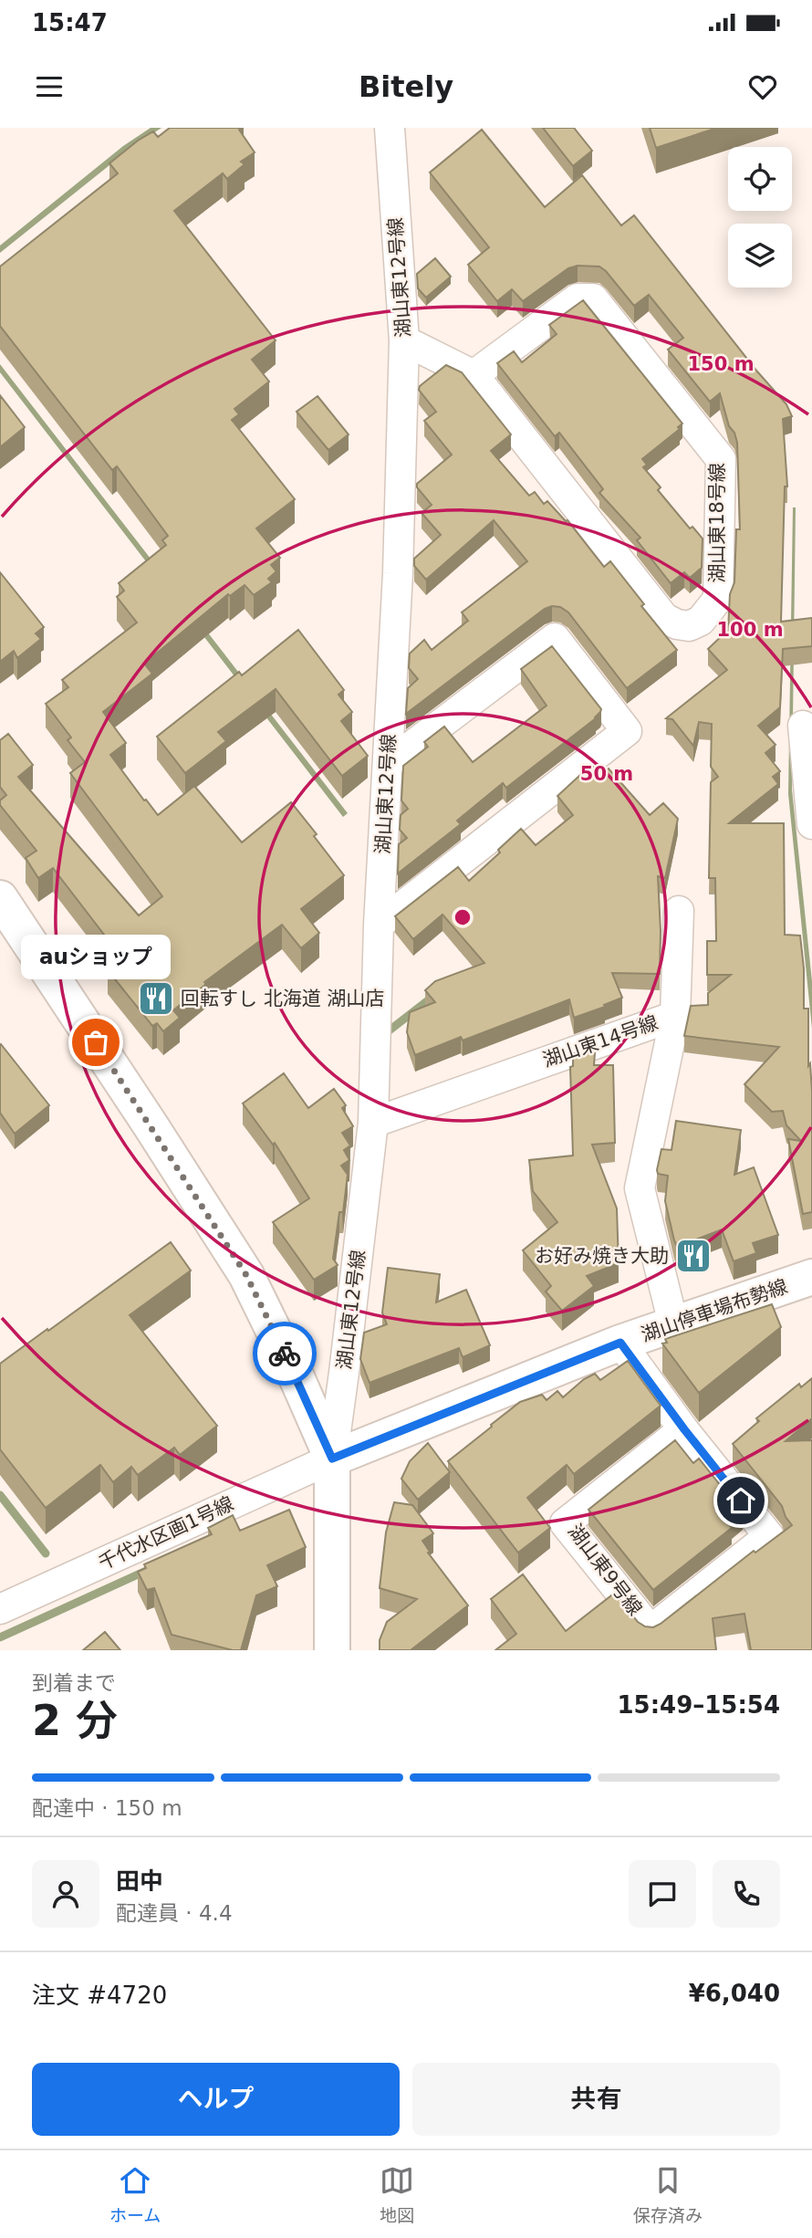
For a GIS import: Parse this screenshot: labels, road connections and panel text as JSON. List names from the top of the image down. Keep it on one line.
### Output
{"streets":{"main road":["湖山停車場布勢線"],"street":["湖山東12号線","湖山東18号線","湖山東14号線","千代水区画1号線","湖山東9号線"]},"crossings":[["湖山東12号線","湖山東18号線"],["湖山東12号線","湖山東14号線"],["湖山東12号線","湖山停車場布勢線"],["湖山東12号線","千代水区画1号線"],["湖山東14号線","湖山停車場布勢線"],["湖山停車場布勢線","千代水区画1号線"],["湖山停車場布勢線","湖山東9号線"]],"places":{"restaurant":["回転すし 北海道 湖山店","お好み焼き大助"],"other":["auショップ"]},"page":{"status":"15:47","header":"Bitely","bubble":"auショップ","heading":["2 分","到着まで","15:49–15:54"],"panel":["田中","配達員 · 4.4","注文 #4720","¥6,040"],"bar":"配達中 · 150 m","buttons":["ヘルプ","共有"],"tabs":["ホーム","地図","保存済み"]},"rings":["150 m","100 m","50 m"]}
